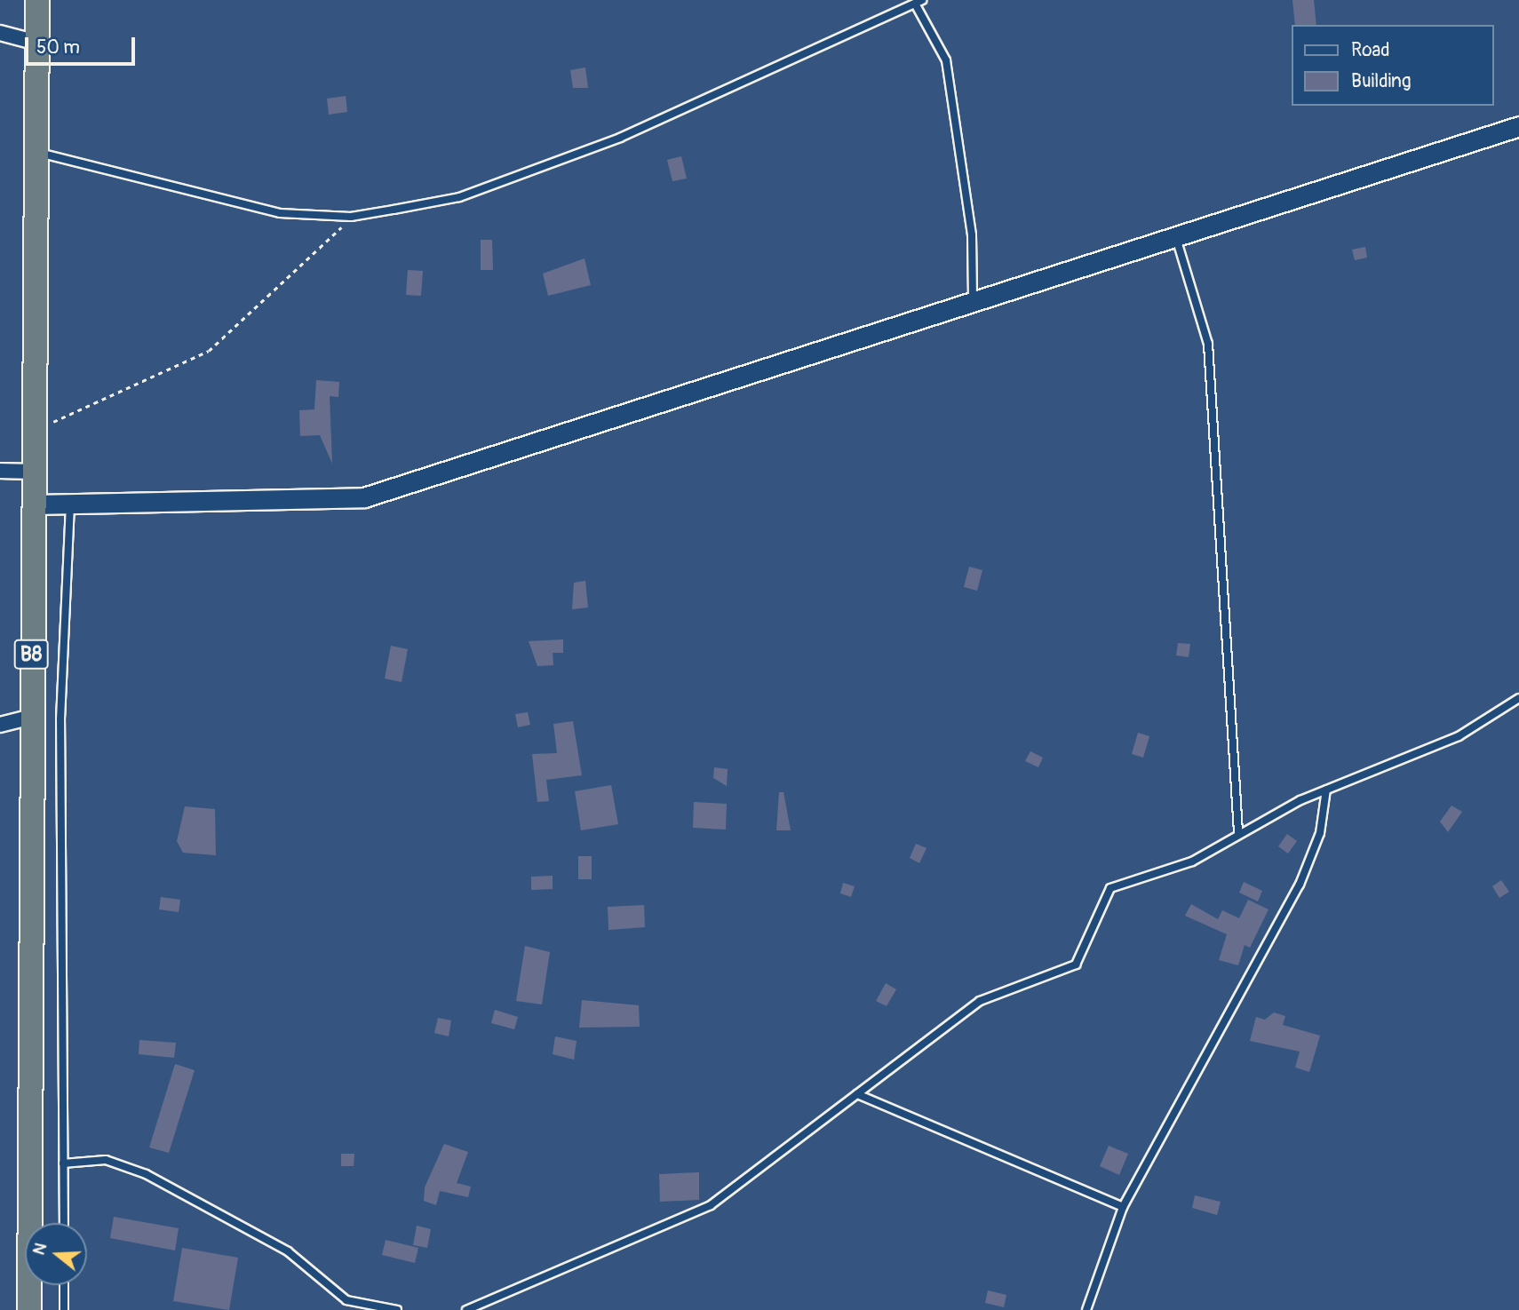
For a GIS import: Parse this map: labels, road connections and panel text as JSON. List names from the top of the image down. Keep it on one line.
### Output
{"streets":{"highway":["B8"]},"legend":["Road","Building"],"scale_bar":"50 m","north":"left"}
